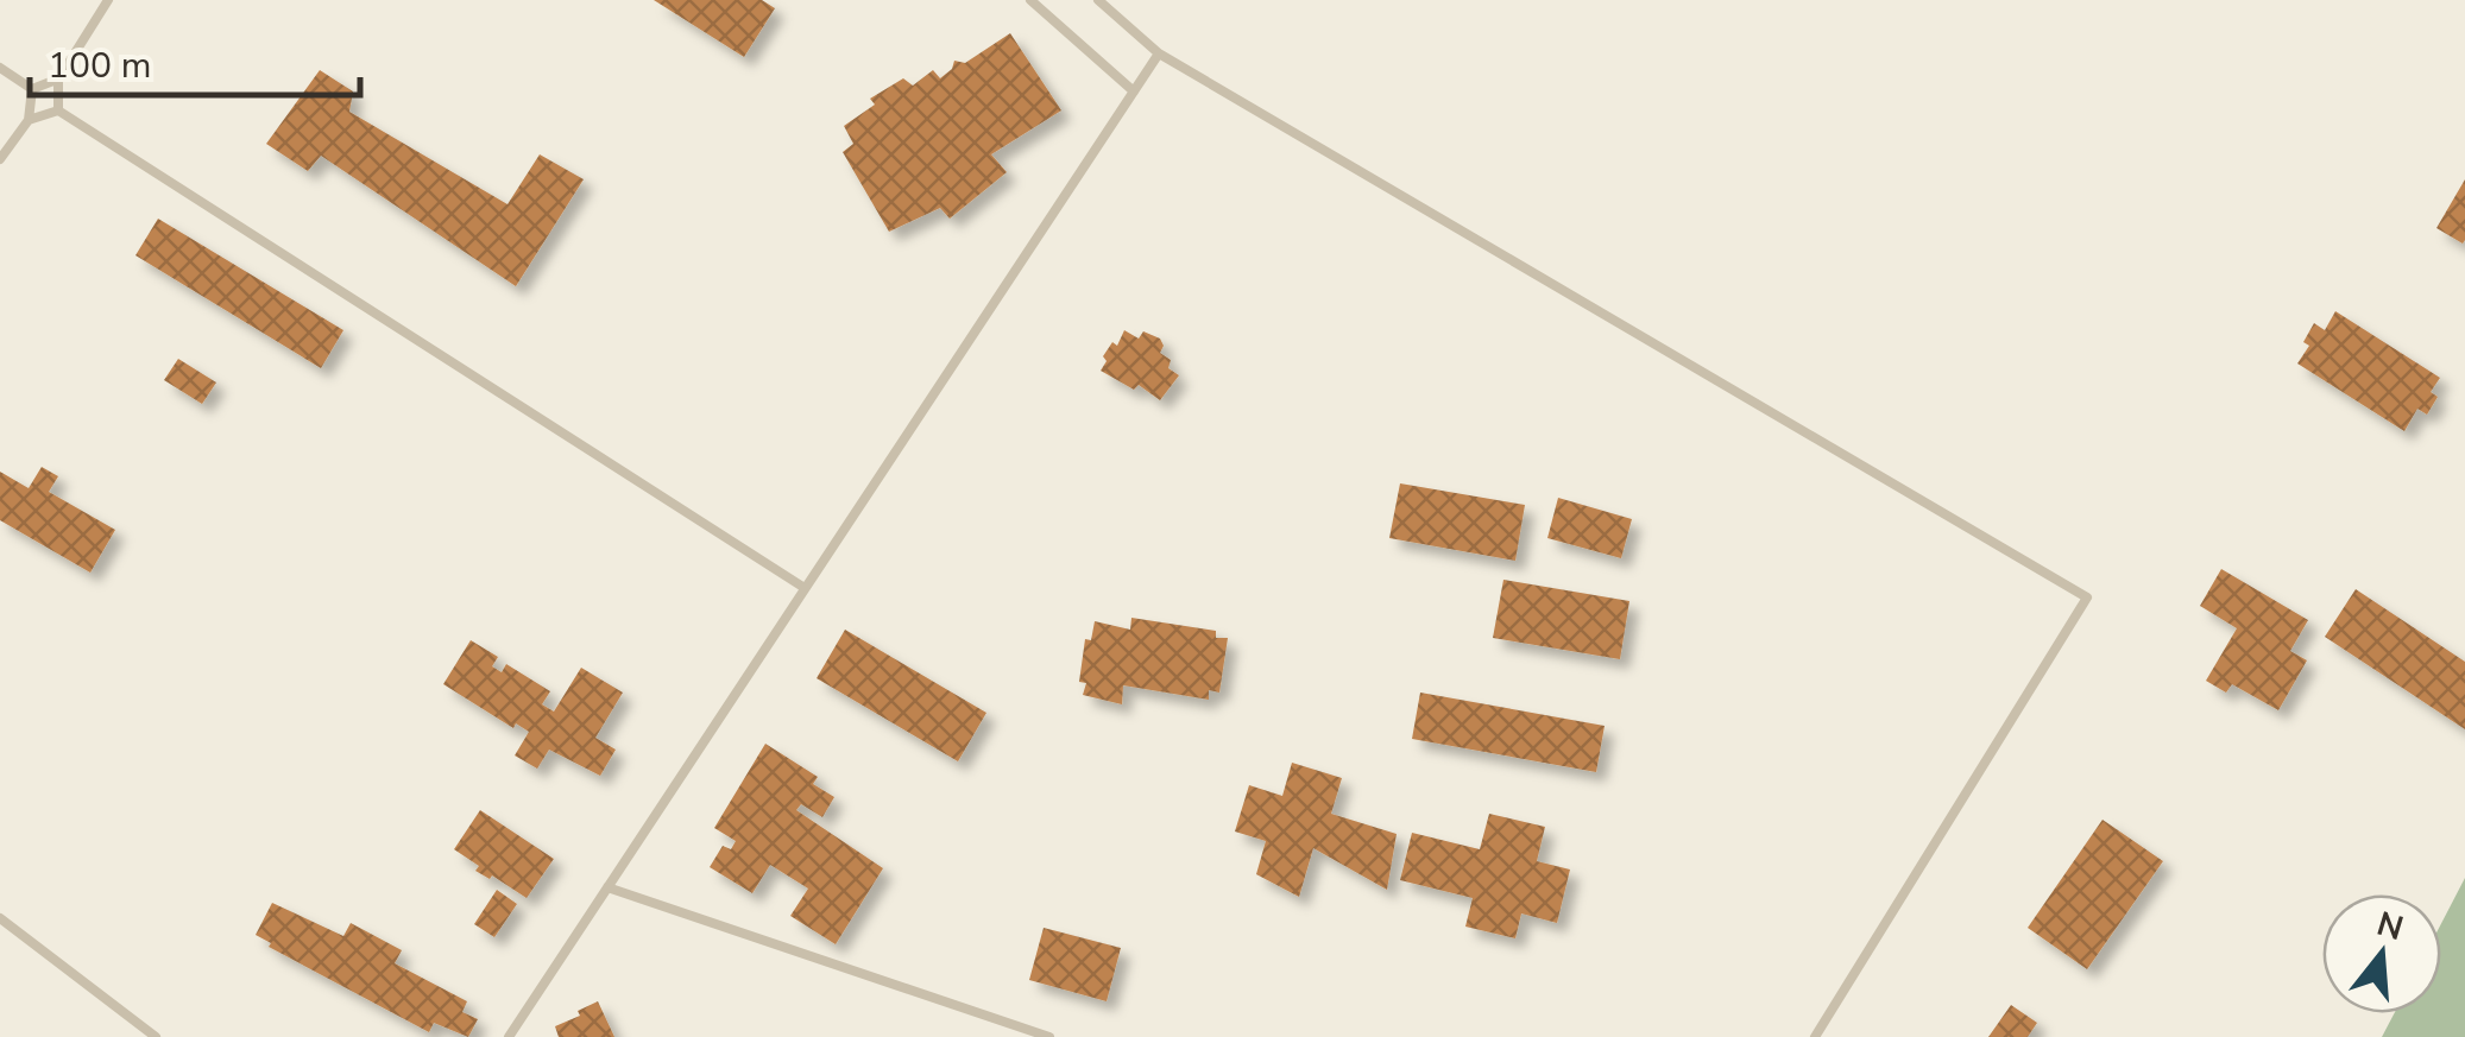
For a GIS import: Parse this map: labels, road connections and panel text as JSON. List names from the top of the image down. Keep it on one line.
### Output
{"scale_bar":"100 m","north":"top"}
